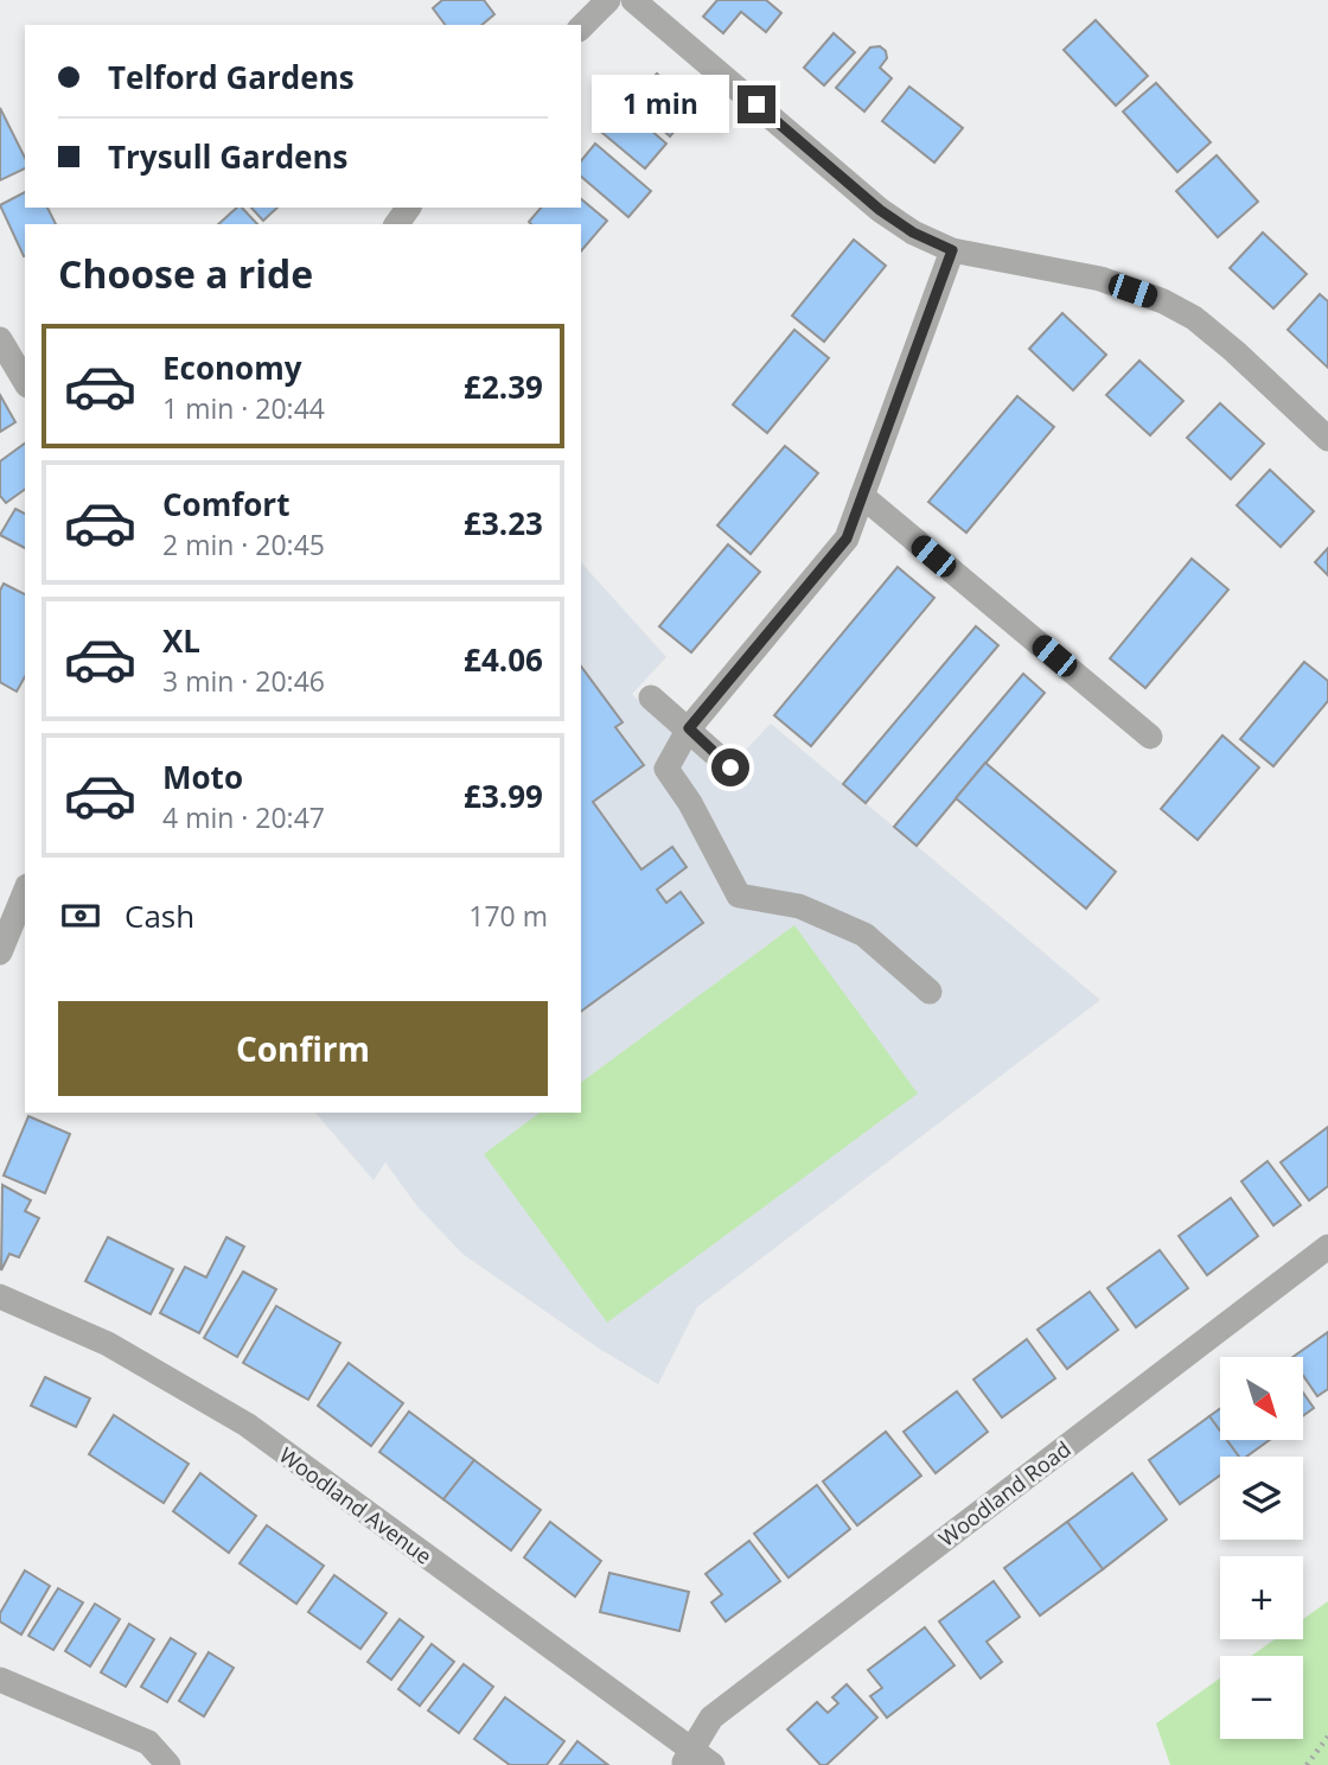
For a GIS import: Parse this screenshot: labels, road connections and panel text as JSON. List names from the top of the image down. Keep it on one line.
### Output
{"streets":{"street":["Woodland Road","Woodland Avenue"]},"crossings":[["Woodland Road","Woodland Avenue"]],"north":"bottom right","page":{"banner":["Telford Gardens","Trysull Gardens"],"bubble":"1 min","heading":"Choose a ride","list":[{"name":"Economy","note":"1 min · 20:44","value":"£2.39"},{"name":"Comfort","note":"2 min · 20:45","value":"£3.23"},{"name":"XL","note":"3 min · 20:46","value":"£4.06"},{"name":"Moto","note":"4 min · 20:47","value":"£3.99"}],"pay":["Cash","170 m"],"buttons":"Confirm","map_buttons":["+","−"]}}
